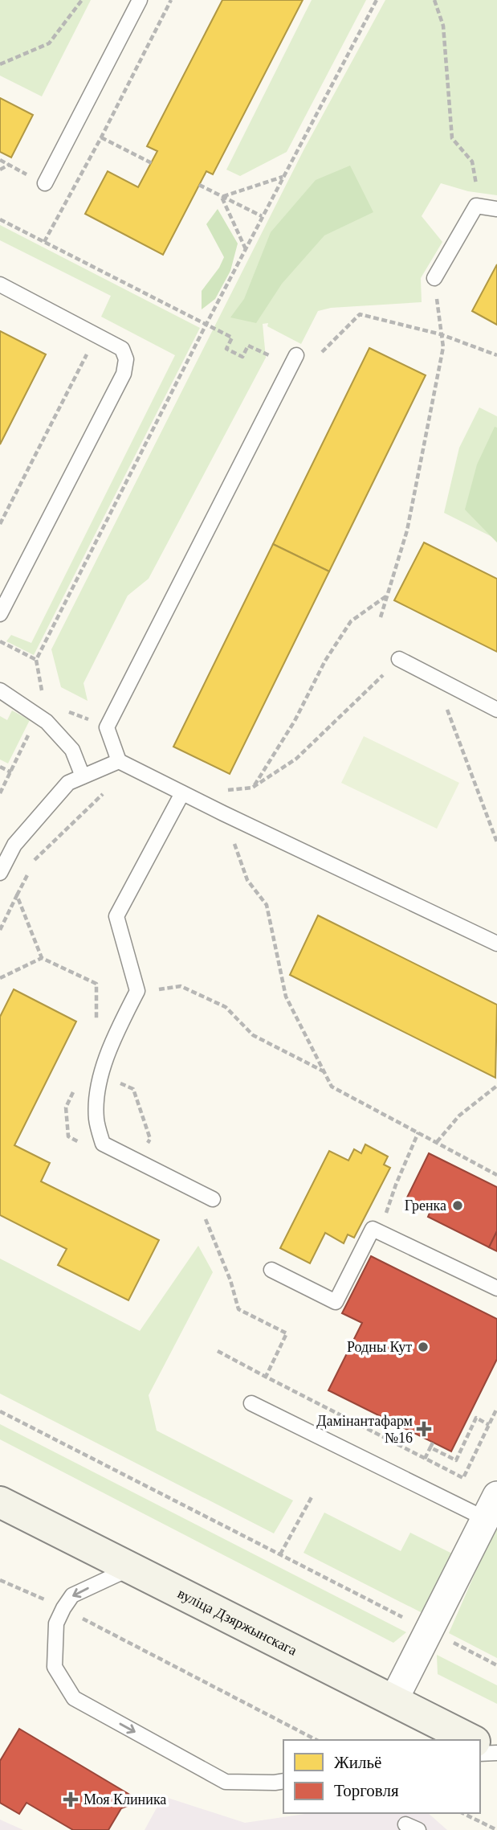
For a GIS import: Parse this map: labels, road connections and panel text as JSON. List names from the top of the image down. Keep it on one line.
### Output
{"streets":{"main road":["вуліца Дзяржынскага"]},"places":{"other":["Гренка","Родны Кут"],"health":["Дамінантафарм №16","Моя Клиника"]},"legend":["Жильё","Торговля"]}
